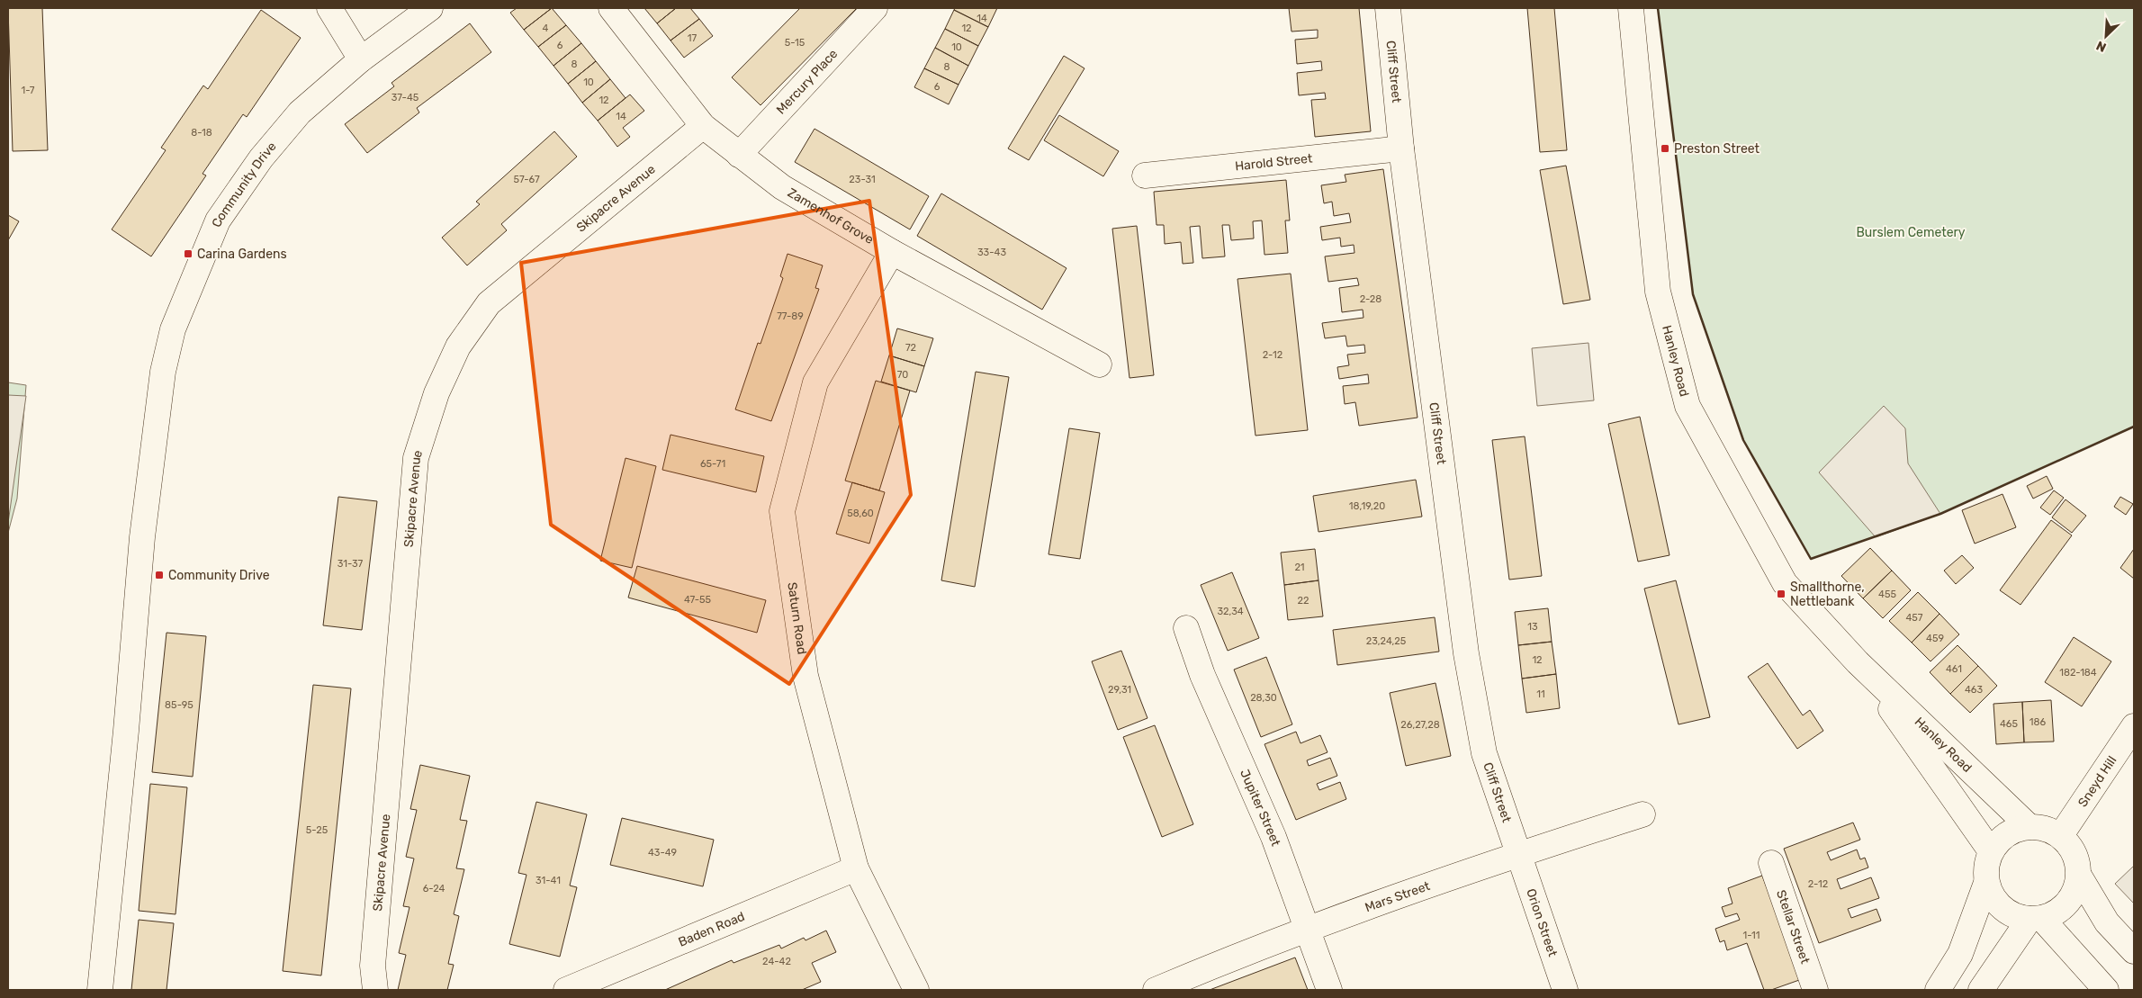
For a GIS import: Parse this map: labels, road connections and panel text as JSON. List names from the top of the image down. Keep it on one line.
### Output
{"streets":{"street":["Cliff Street","Mercury Place","Harold Street","Community Drive","Skipacre Avenue","Zamenhof Grove","Hanley Road","Saturn Road","Sneyd Hill","Jupiter Street","Mars Street","Orion Street","Stellar Street","Baden Road"]},"crossings":[["Cliff Street","Harold Street"],["Cliff Street","Mars Street"],["Cliff Street","Orion Street"],["Mercury Place","Zamenhof Grove"],["Skipacre Avenue","Zamenhof Grove"],["Zamenhof Grove","Saturn Road"],["Hanley Road","Sneyd Hill"],["Saturn Road","Baden Road"],["Jupiter Street","Mars Street"],["Mars Street","Orion Street"]],"parks":["Burslem Cemetery"],"places":{"transit":["Preston Street","Carina Gardens","Community Drive","Smallthorne, Nettlebank"]},"house_numbers":["14","4","12","17","5-15","6","10","8","8","10","6","1-7","37-45","12","14","8-18","57-67","23-31","33-43","2-28","77-89","72","2-12","70","65-71","18,19,20","58,60","31-37","21","455","47-55","22","32,34","457","13","459","23,24,25","12","461","182-184","29,31","463","11","28,30","85-95","186","465","26,27,28","5-25","43-49","31-41","2-12","6-24","1-11","24-42"],"north":"bottom left"}
